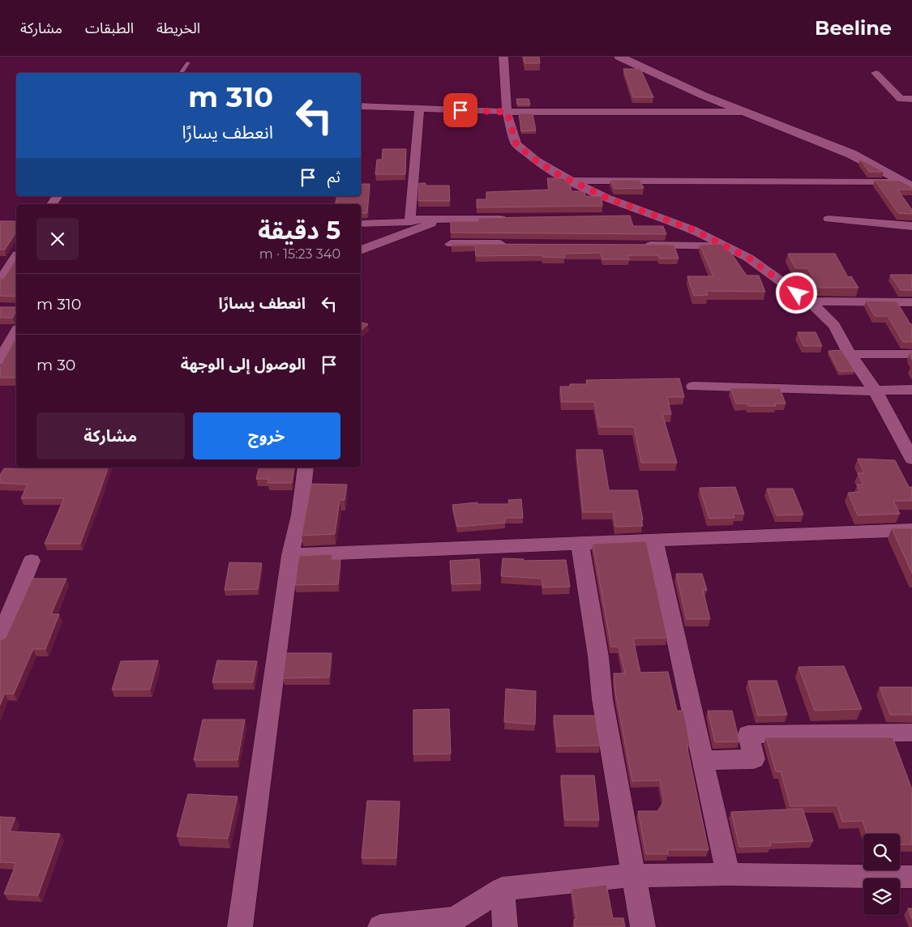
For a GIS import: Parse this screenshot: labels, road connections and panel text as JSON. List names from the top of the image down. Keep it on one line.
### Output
{"page":{"header":"Beeline","nav":["الخريطة","الطبقات","مشاركة"],"turn":["310 m","انعطف يسارًا"],"then":"ثم","heading":["5 دقيقة","340 m · 15:23"],"list":[{"name":"انعطف يسارًا","value":"310 m"},{"name":"الوصول إلى الوجهة","value":"30 m"}],"buttons":["خروج","مشاركة"]}}
